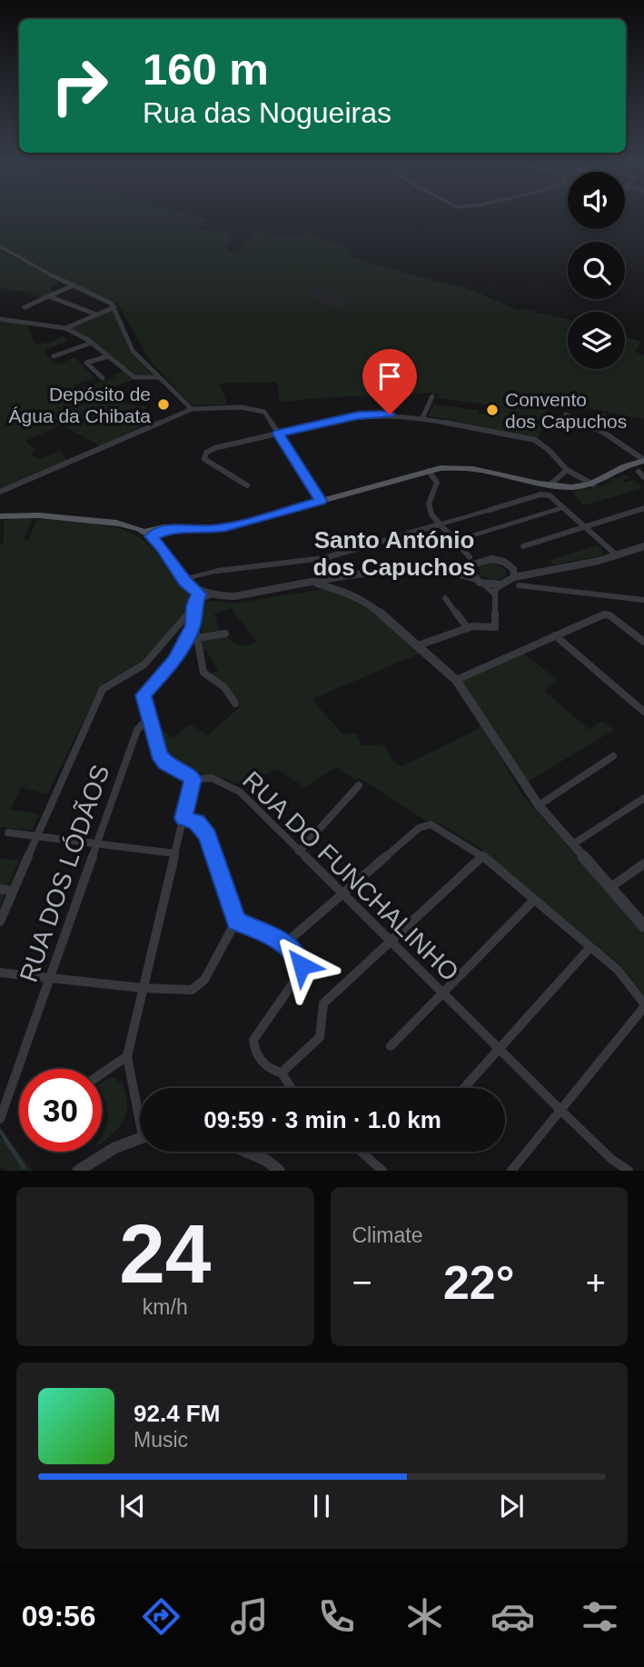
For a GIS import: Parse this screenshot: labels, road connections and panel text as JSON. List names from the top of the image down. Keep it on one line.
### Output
{"streets":{"street":["RUA DOS LÓDÃOS","RUA DO FUNCHALINHO"]},"crossings":[["RUA DOS LÓDÃOS","RUA DO FUNCHALINHO"]],"districts":["Santo António dos Capuchos"],"places":["Depósito de Água da Chibata","Convento dos Capuchos"],"page":{"turn":["160 m","Rua das Nogueiras"],"limit":"30","trip":"09:59 · 3 min · 1.0 km","tile":[["24","km/h"],"Climate"],"heat":["−","22°","+"],"song":["92.4 FM","Music"],"tabs":"09:56"}}
